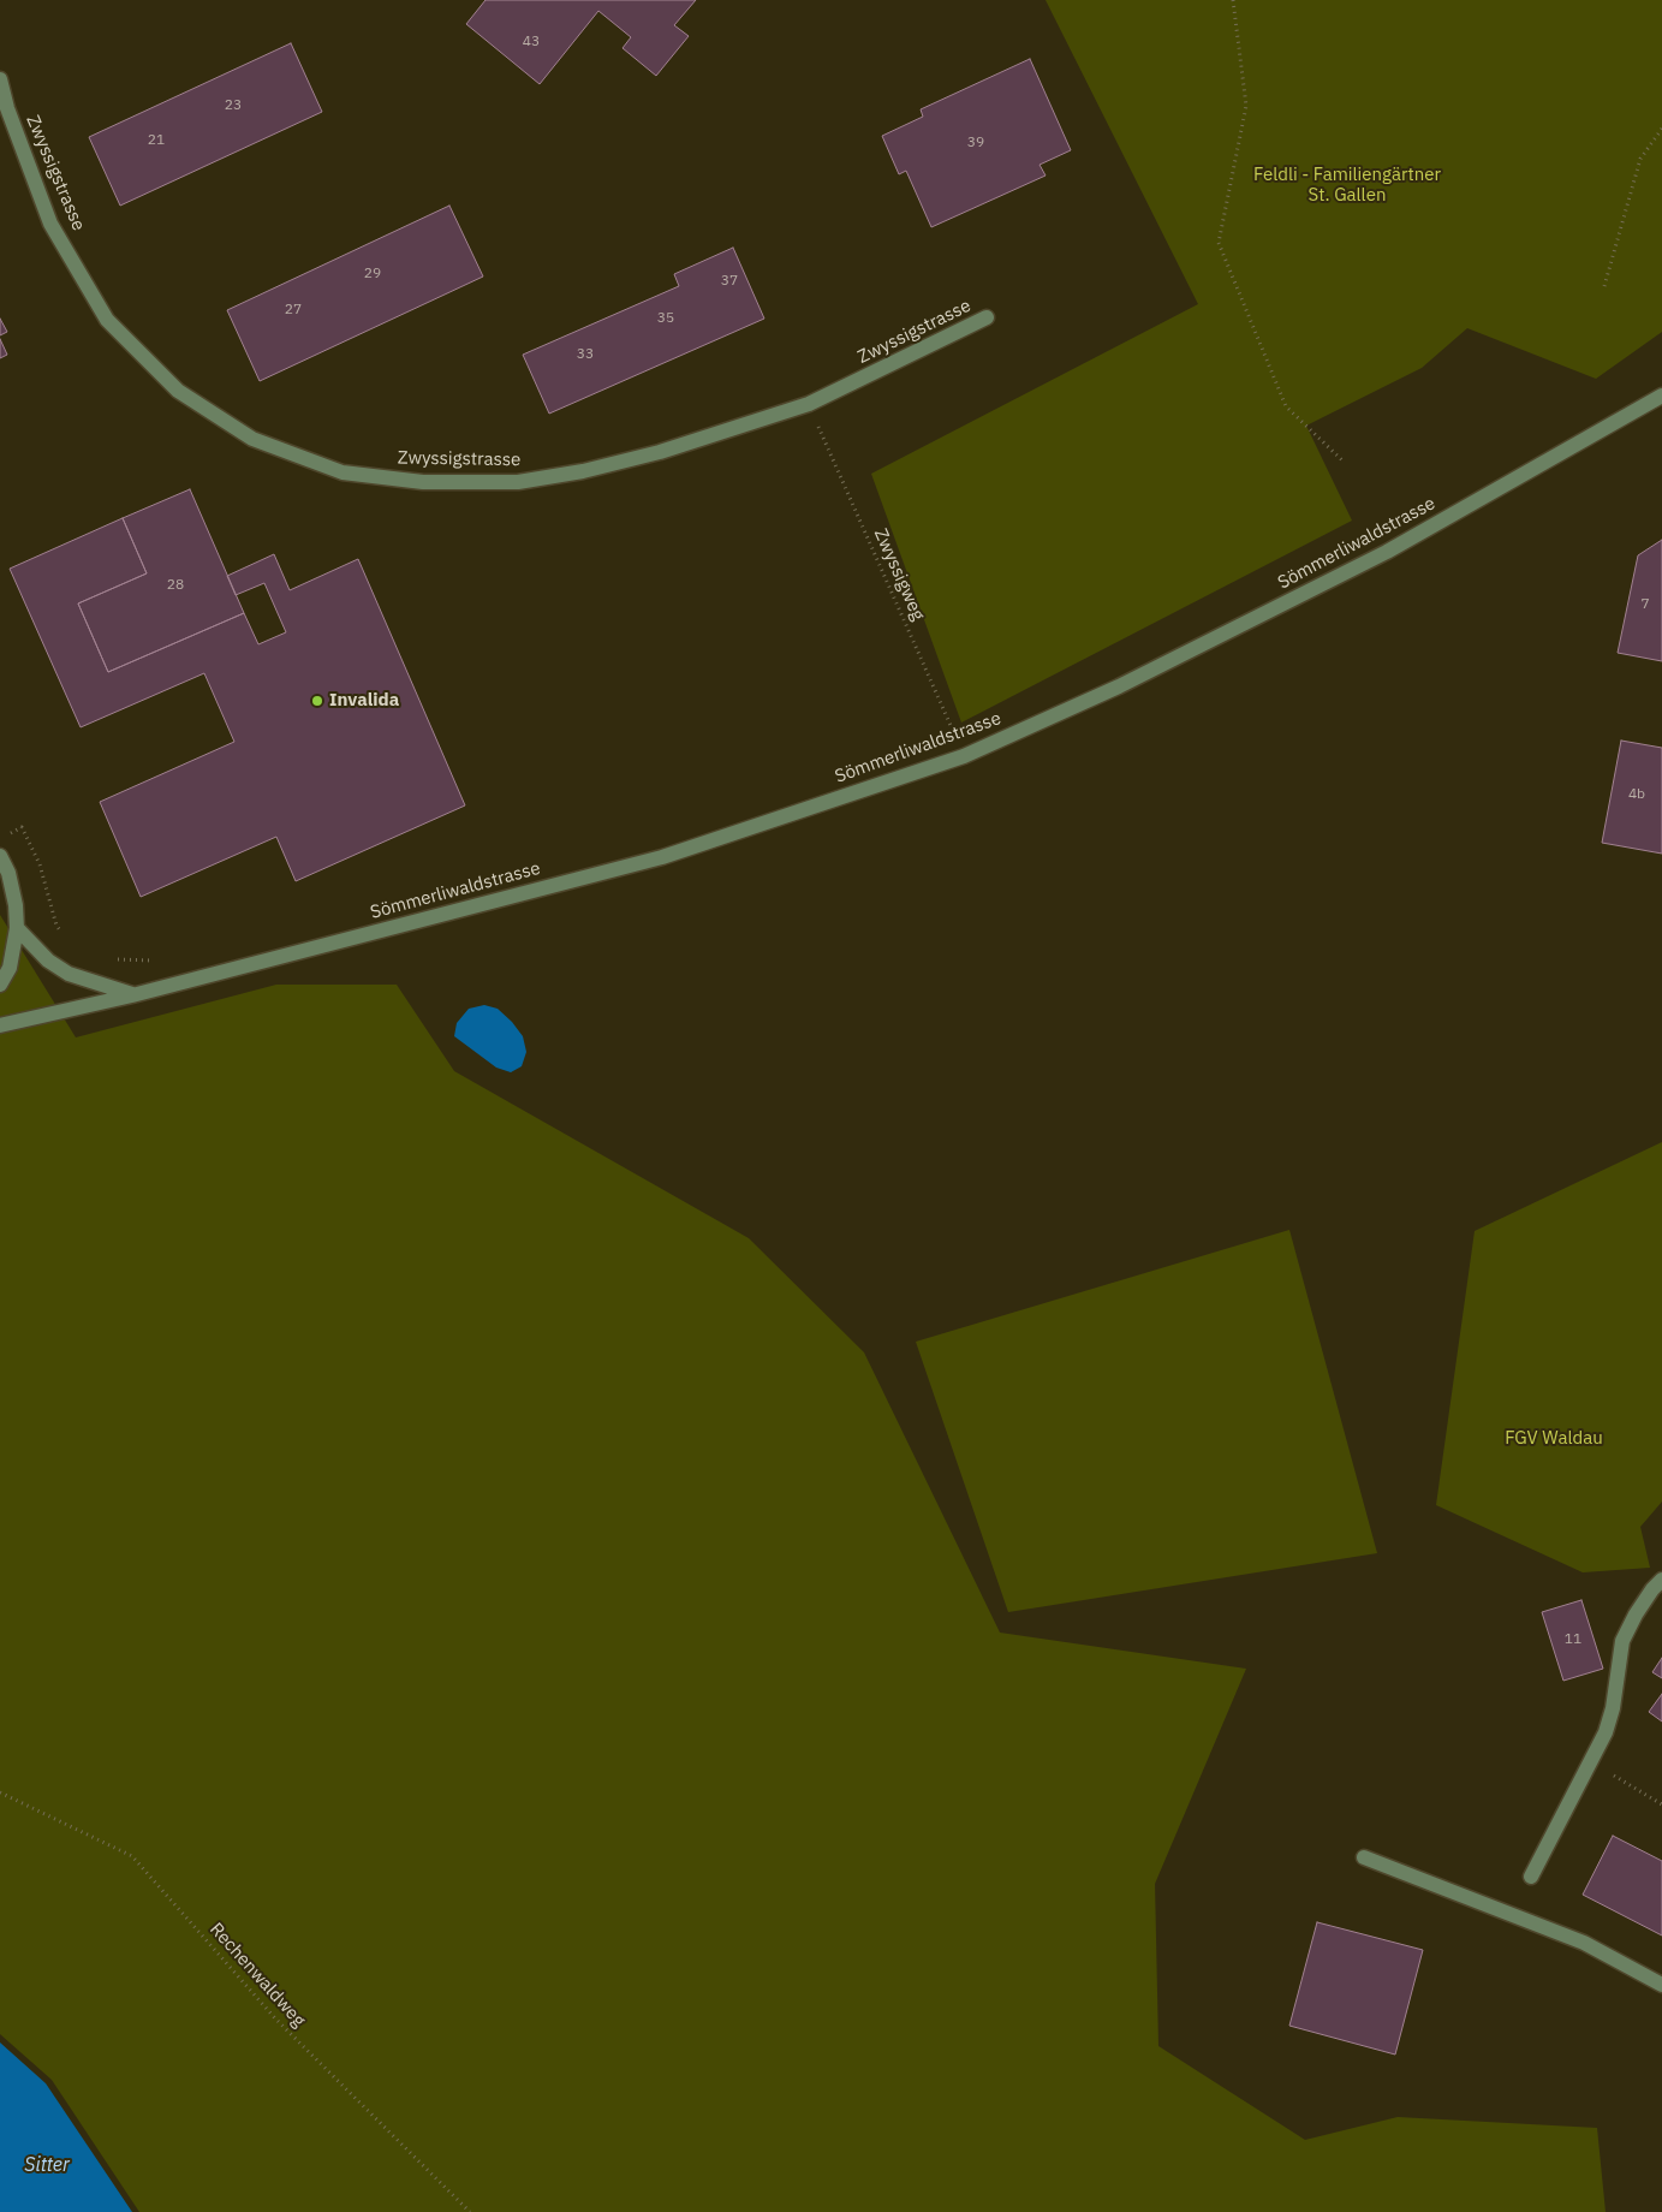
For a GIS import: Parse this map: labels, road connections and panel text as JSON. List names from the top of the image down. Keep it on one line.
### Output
{"streets":{"street":["Zwyssigstrasse","Sömmerliwaldstrasse"],"path":["Zwyssigweg","Rechenwaldweg"]},"crossings":[["Zwyssigstrasse","Zwyssigweg"],["Sömmerliwaldstrasse","Zwyssigweg"]],"water":["Sitter"],"parks":["Feldli - Familiengärtner St. Gallen","FGV Waldau"],"places":["Invalida"],"house_numbers":["43","23","21","39","29","37","27","35","33","28","7","4b","11"]}
